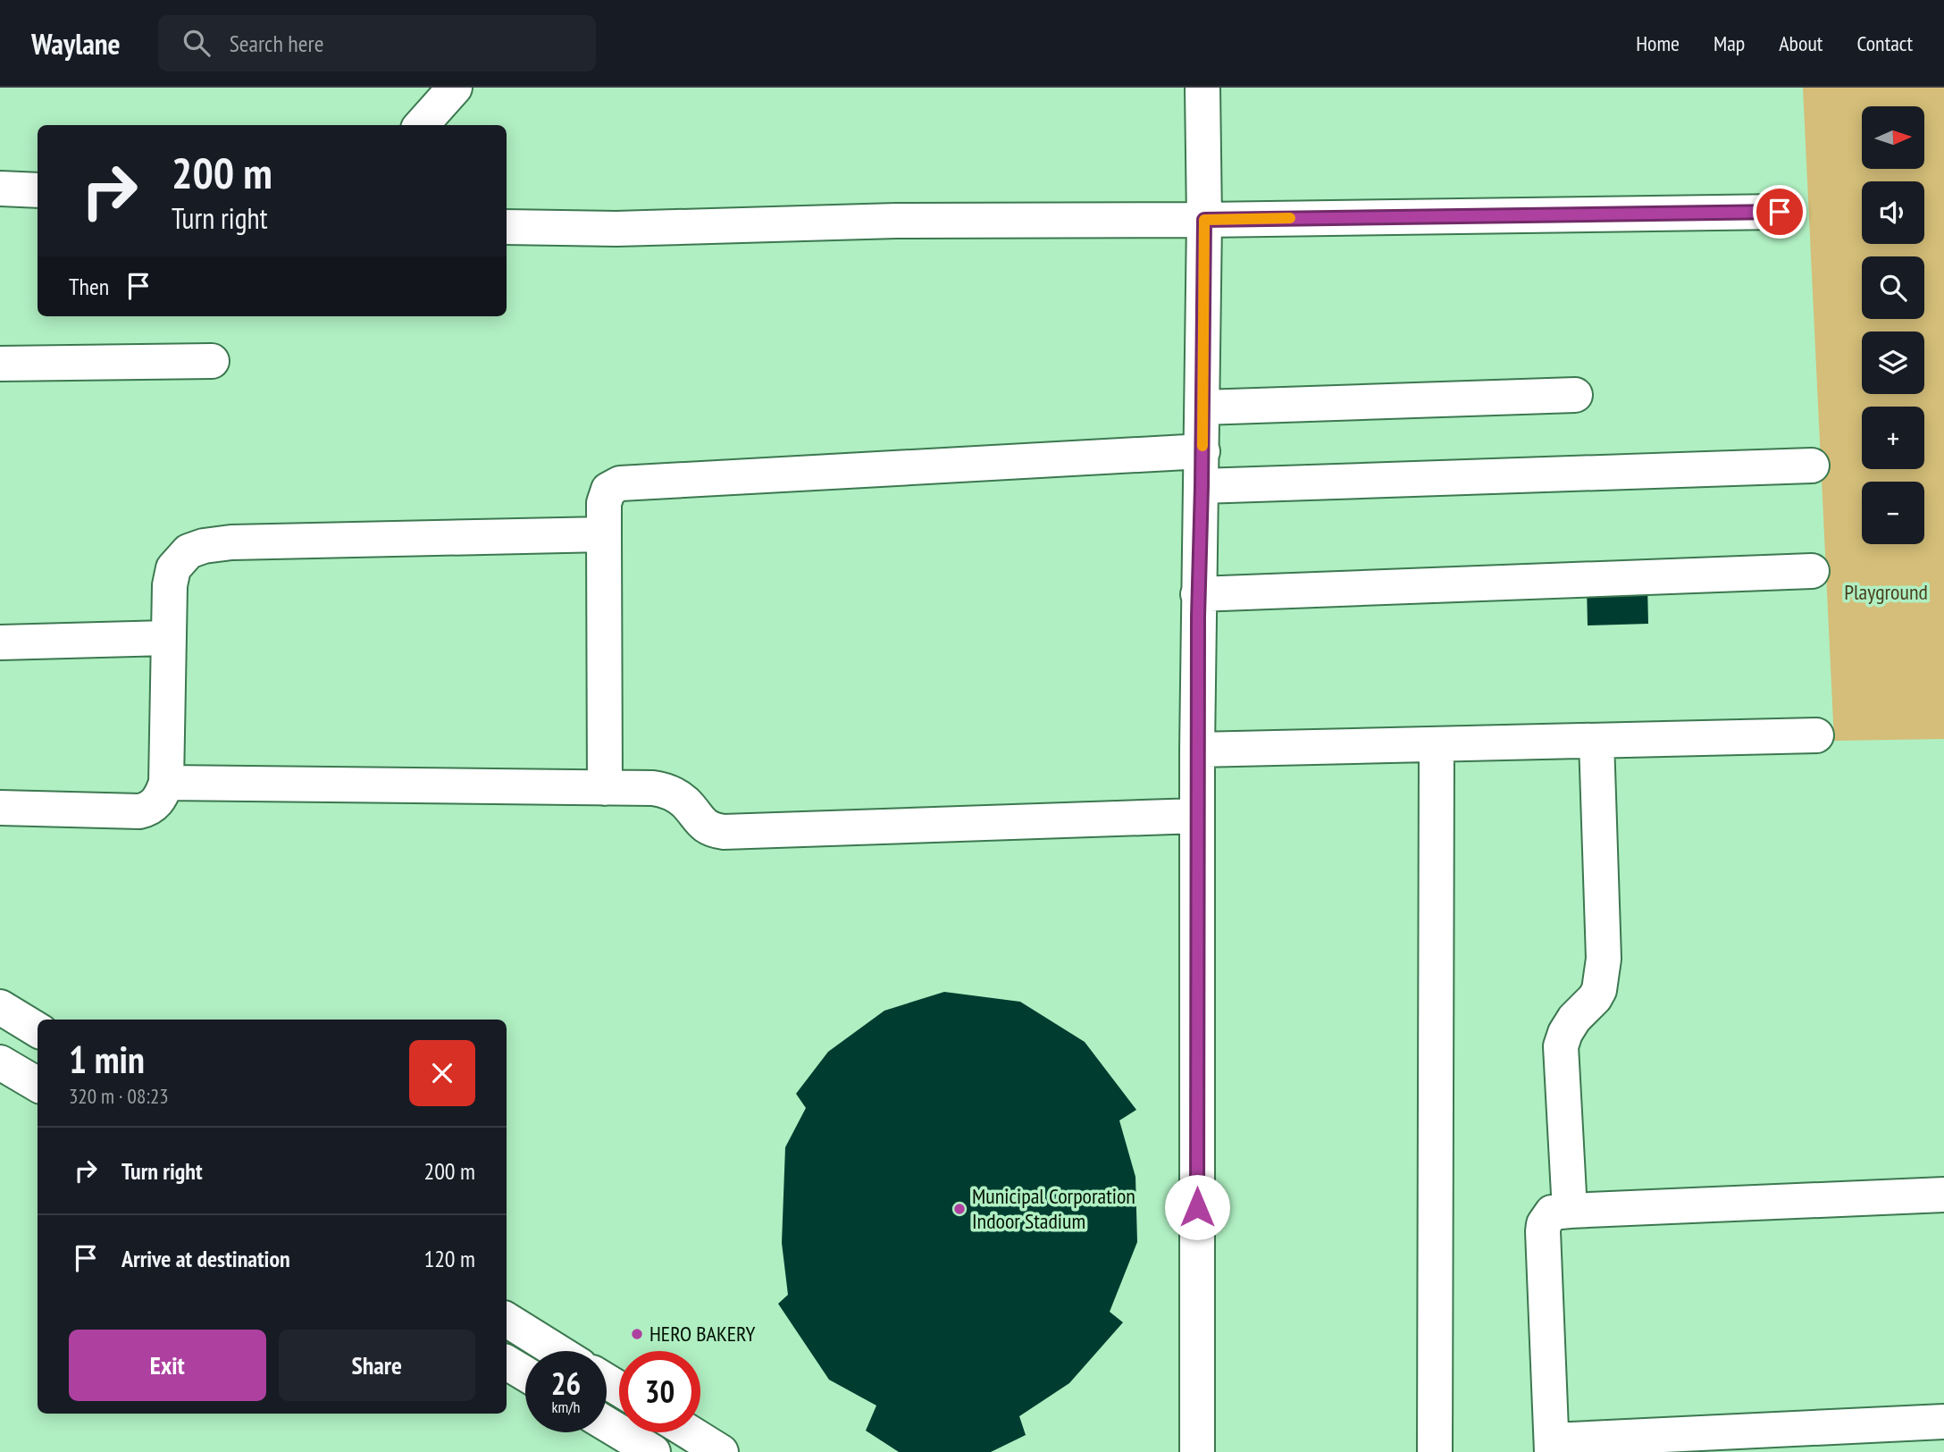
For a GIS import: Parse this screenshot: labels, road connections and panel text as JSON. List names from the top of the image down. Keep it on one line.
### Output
{"parks":["Playground"],"places":["Municipal Corporation Indoor Stadium","HERO BAKERY"],"north":"right","page":{"header":"Waylane","search":"Search here","nav":["Home","Map","About","Contact"],"map_buttons":["+","−"],"turn":["200 m","Turn right"],"then":"Then","heading":["1 min","320 m · 08:23"],"list":[{"name":"Turn right","value":"200 m"},{"name":"Arrive at destination","value":"120 m"}],"buttons":["Exit","Share"],"speed":"26 km/h","limit":"30"}}
